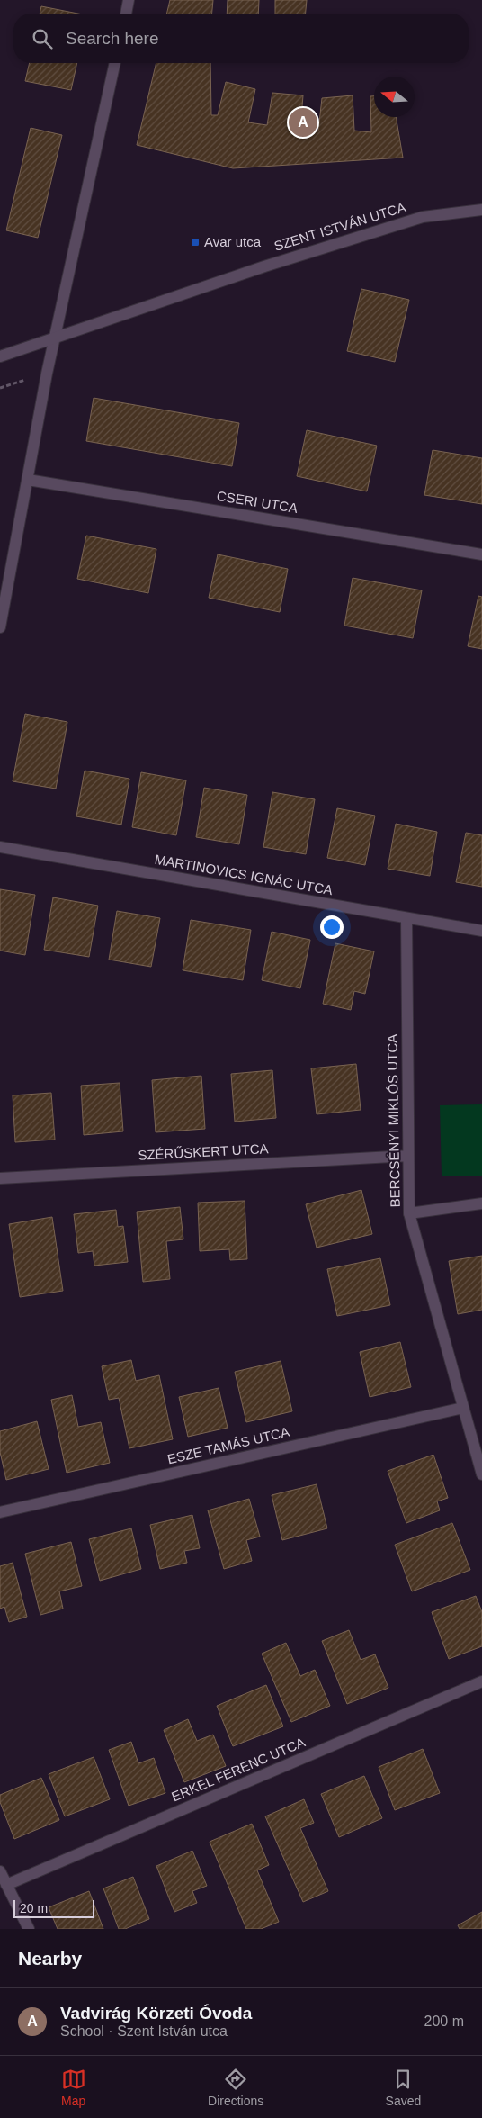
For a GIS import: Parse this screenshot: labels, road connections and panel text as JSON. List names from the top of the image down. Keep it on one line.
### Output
{"streets":{"street":["SZENT ISTVÁN UTCA","CSERI UTCA","MARTINOVICS IGNÁC UTCA","BERCSÉNYI MIKLÓS UTCA","SZÉRŰSKERT UTCA","ESZE TAMÁS UTCA","ERKEL FERENC UTCA"]},"crossings":[["MARTINOVICS IGNÁC UTCA","BERCSÉNYI MIKLÓS UTCA"],["BERCSÉNYI MIKLÓS UTCA","SZÉRŰSKERT UTCA"],["BERCSÉNYI MIKLÓS UTCA","ESZE TAMÁS UTCA"]],"places":{"transit":["Avar utca"]},"scale_bar":"20 m","north":"left","page":{"search":"Search here","pins":"A","scale":"20 m","heading":"Nearby","list":[{"mark":"A","name":"Vadvirág Körzeti Óvoda","note":"School · Szent István utca","value":"200 m"}],"nav":["Map","Directions","Saved"]}}
